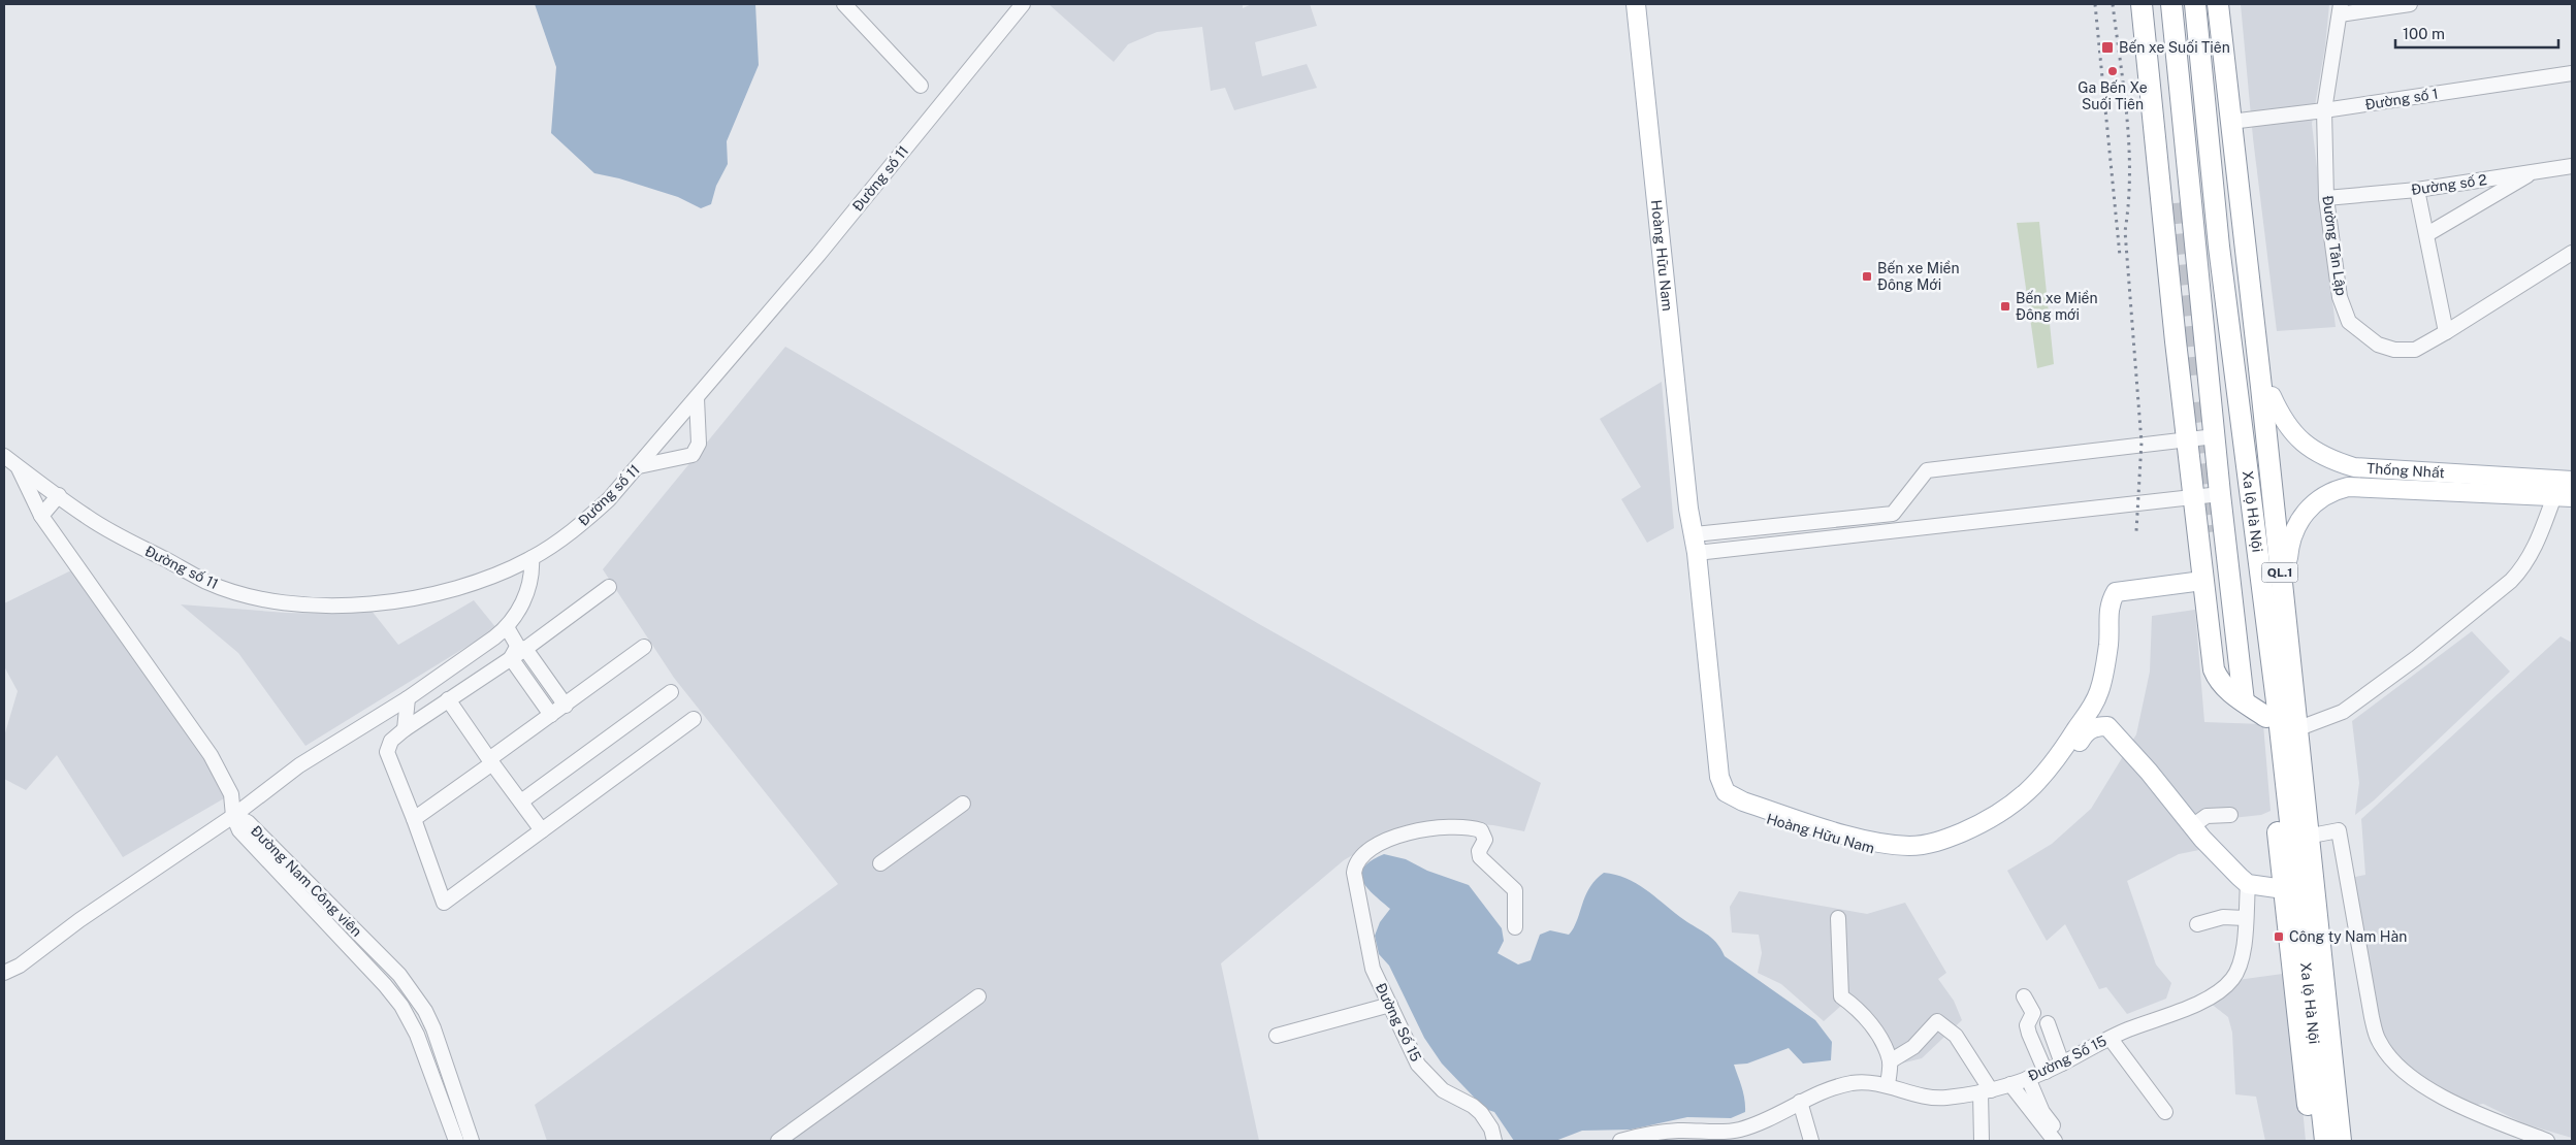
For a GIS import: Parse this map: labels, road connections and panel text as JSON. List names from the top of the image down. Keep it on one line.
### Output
{"streets":{"highway":["Xa lộ Hà Nội","QL.1"],"main road":["Hoàng Hữu Nam","Thống Nhất"],"street":["Đường số 1","Đường số 11","Đường số 2","Đường Tân Lập","Đường Nam Công viên","Đường Số 15"]},"crossings":[["Đường số 1","Đường Tân Lập"],["Đường số 1","Xa lộ Hà Nội"],["Đường số 2","Đường Tân Lập"],["Hoàng Hữu Nam","Đường Số 15"],["Thống Nhất","Xa lộ Hà Nội"]],"places":{"transit":["Bến xe Suối Tiên","Bến xe Miền Đông Mới","Bến xe Miền Đông mới","Công ty Nam Hàn"],"other":["Ga Bến Xe Suối Tiên"]},"scale_bar":"100 m"}
